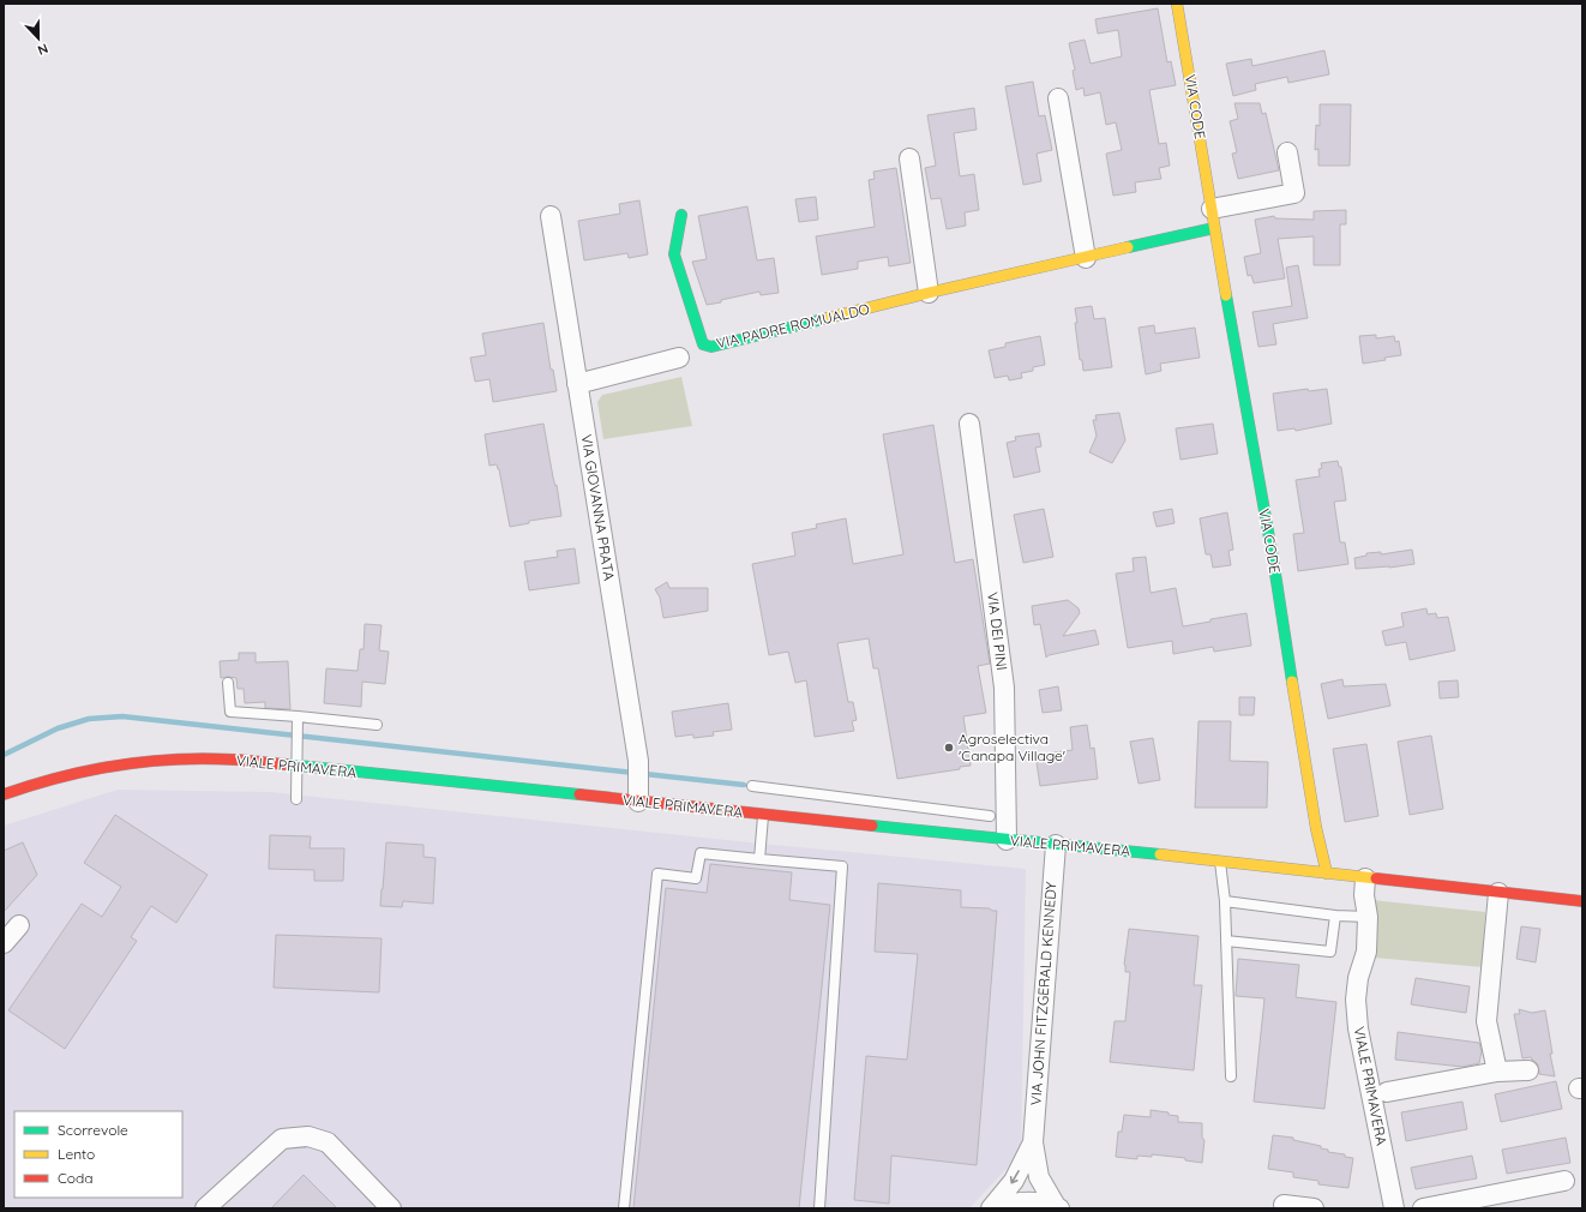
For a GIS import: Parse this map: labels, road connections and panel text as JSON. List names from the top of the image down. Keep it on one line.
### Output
{"streets":{"main road":["VIA CODE","VIA PADRE ROMUALDO","VIALE PRIMAVERA"],"street":["VIA GIOVANNA PRATA","VIA DEI PINI","VIA JOHN FITZGERALD KENNEDY"]},"crossings":[["VIA CODE","VIA PADRE ROMUALDO"],["VIA CODE","VIALE PRIMAVERA"],["VIA GIOVANNA PRATA","VIALE PRIMAVERA"],["VIA DEI PINI","VIALE PRIMAVERA"],["VIALE PRIMAVERA","VIA JOHN FITZGERALD KENNEDY"]],"places":["Agroselectiva 'Canapa Village'"],"legend":["Scorrevole","Lento","Coda"],"north":"bottom"}
